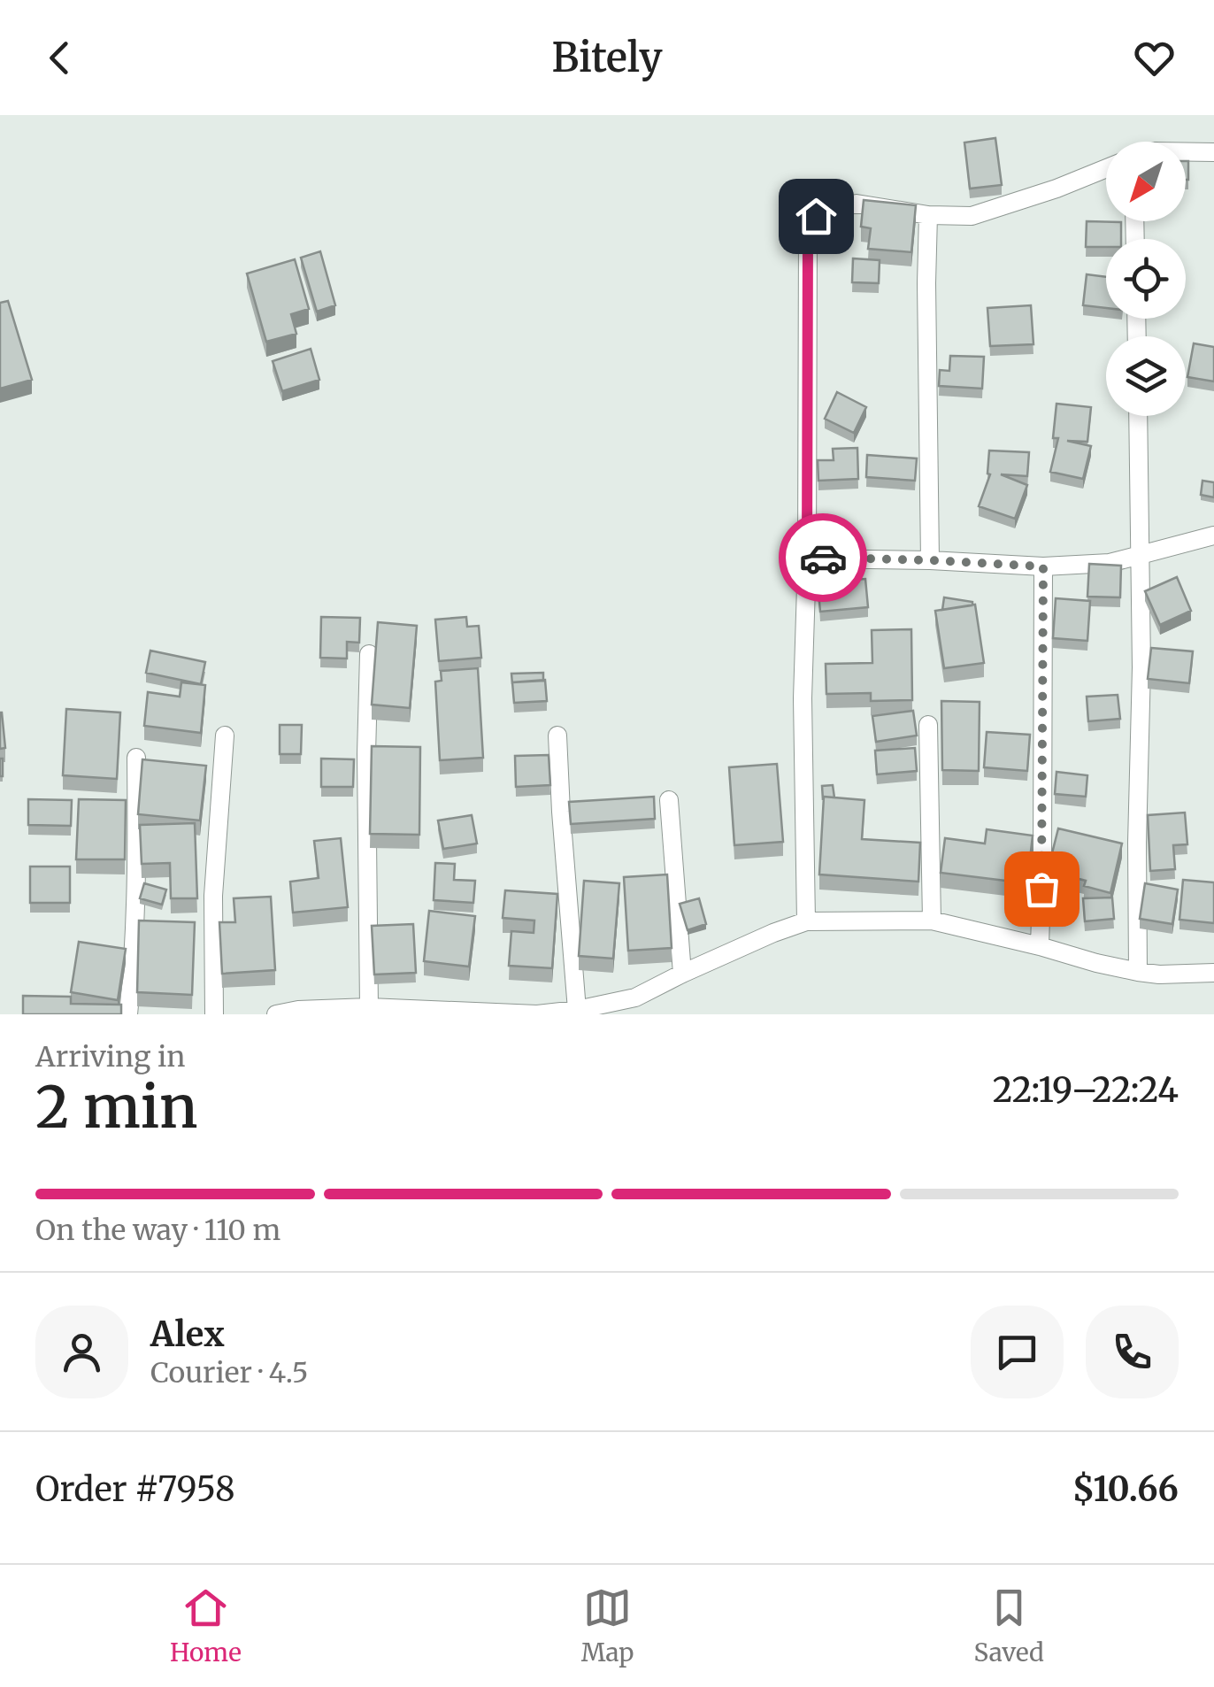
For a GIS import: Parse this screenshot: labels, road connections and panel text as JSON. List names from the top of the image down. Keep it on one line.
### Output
{"north":"bottom left","page":{"header":"Bitely","heading":["2 min","Arriving in","22:19–22:24"],"panel":["Alex","Courier · 4.5","Order #7958","$10.66"],"bar":"On the way · 110 m","tabs":["Home","Map","Saved"]}}
